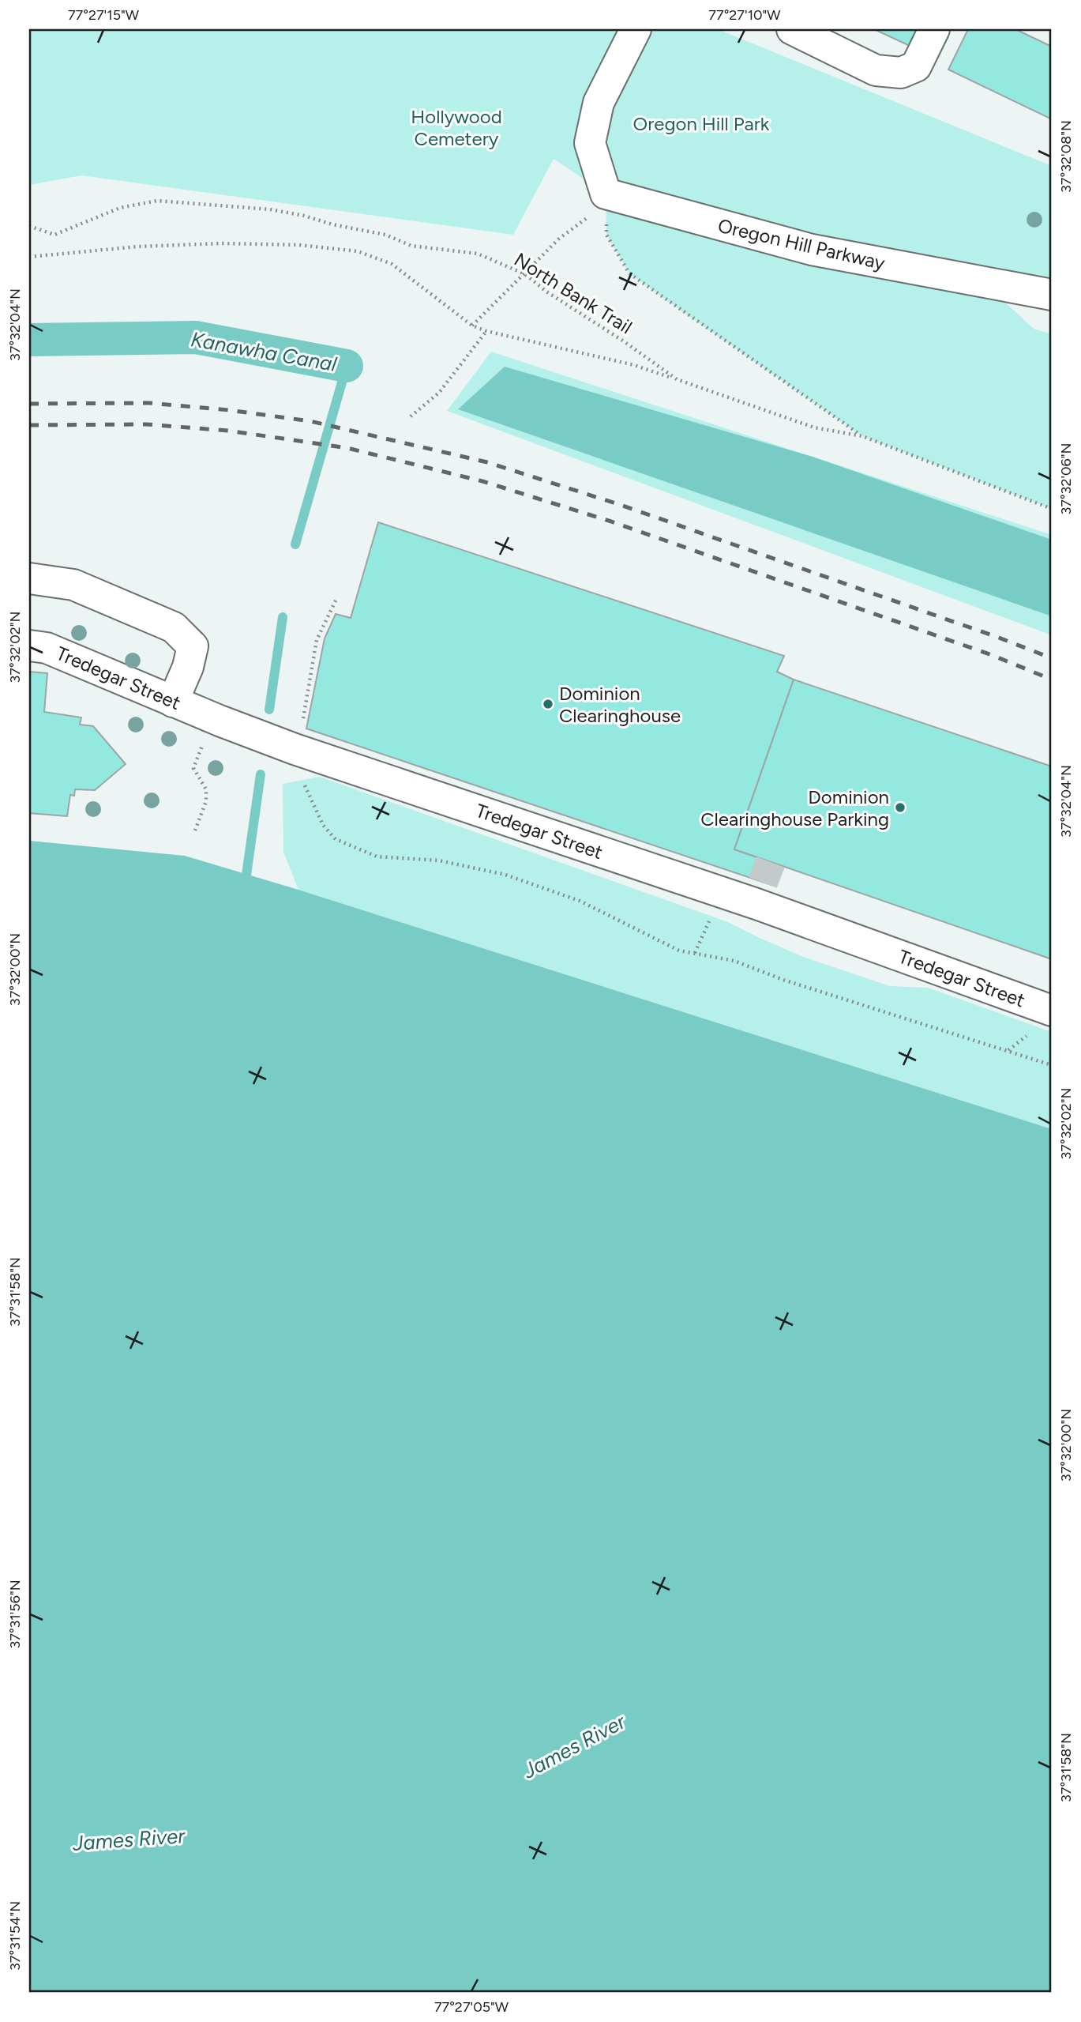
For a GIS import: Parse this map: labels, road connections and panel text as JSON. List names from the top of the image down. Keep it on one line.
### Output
{"streets":{"street":["Oregon Hill Parkway","Tredegar Street"],"path":["North Bank Trail"]},"water":["Kanawha Canal","James River"],"parks":["Hollywood Cemetery","Oregon Hill Park"],"places":["Dominion Clearinghouse","Dominion Clearinghouse Parking"],"coordinates":["77°27'15\"W","77°27'10\"W","37°32'08\"N","37°32'04\"N","37°32'06\"N","37°32'02\"N","37°32'00\"N","37°31'58\"N","37°31'56\"N","37°31'54\"N","77°27'05\"W"]}
